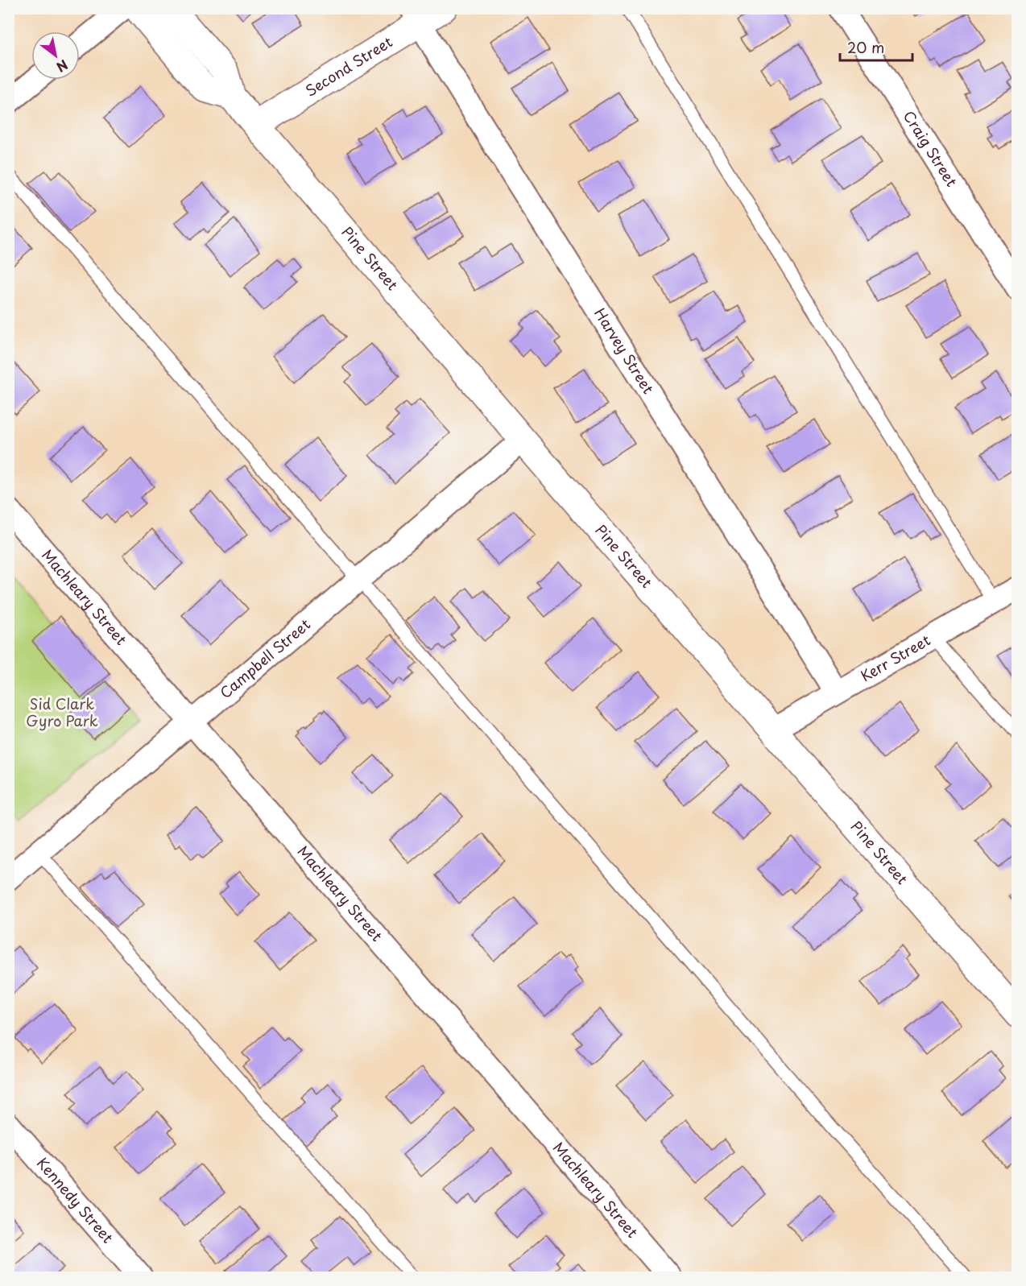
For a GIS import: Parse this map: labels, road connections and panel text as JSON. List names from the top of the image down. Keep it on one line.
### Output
{"streets":{"street":["Second Street","Craig Street","Pine Street","Harvey Street","Machleary Street","Campbell Street","Kerr Street","Kennedy Street"]},"crossings":[["Second Street","Pine Street"],["Second Street","Harvey Street"],["Pine Street","Campbell Street"],["Pine Street","Kerr Street"],["Harvey Street","Kerr Street"],["Machleary Street","Campbell Street"]],"parks":["Sid Clark Gyro Park"],"scale_bar":"20 m","north":"bottom right"}
